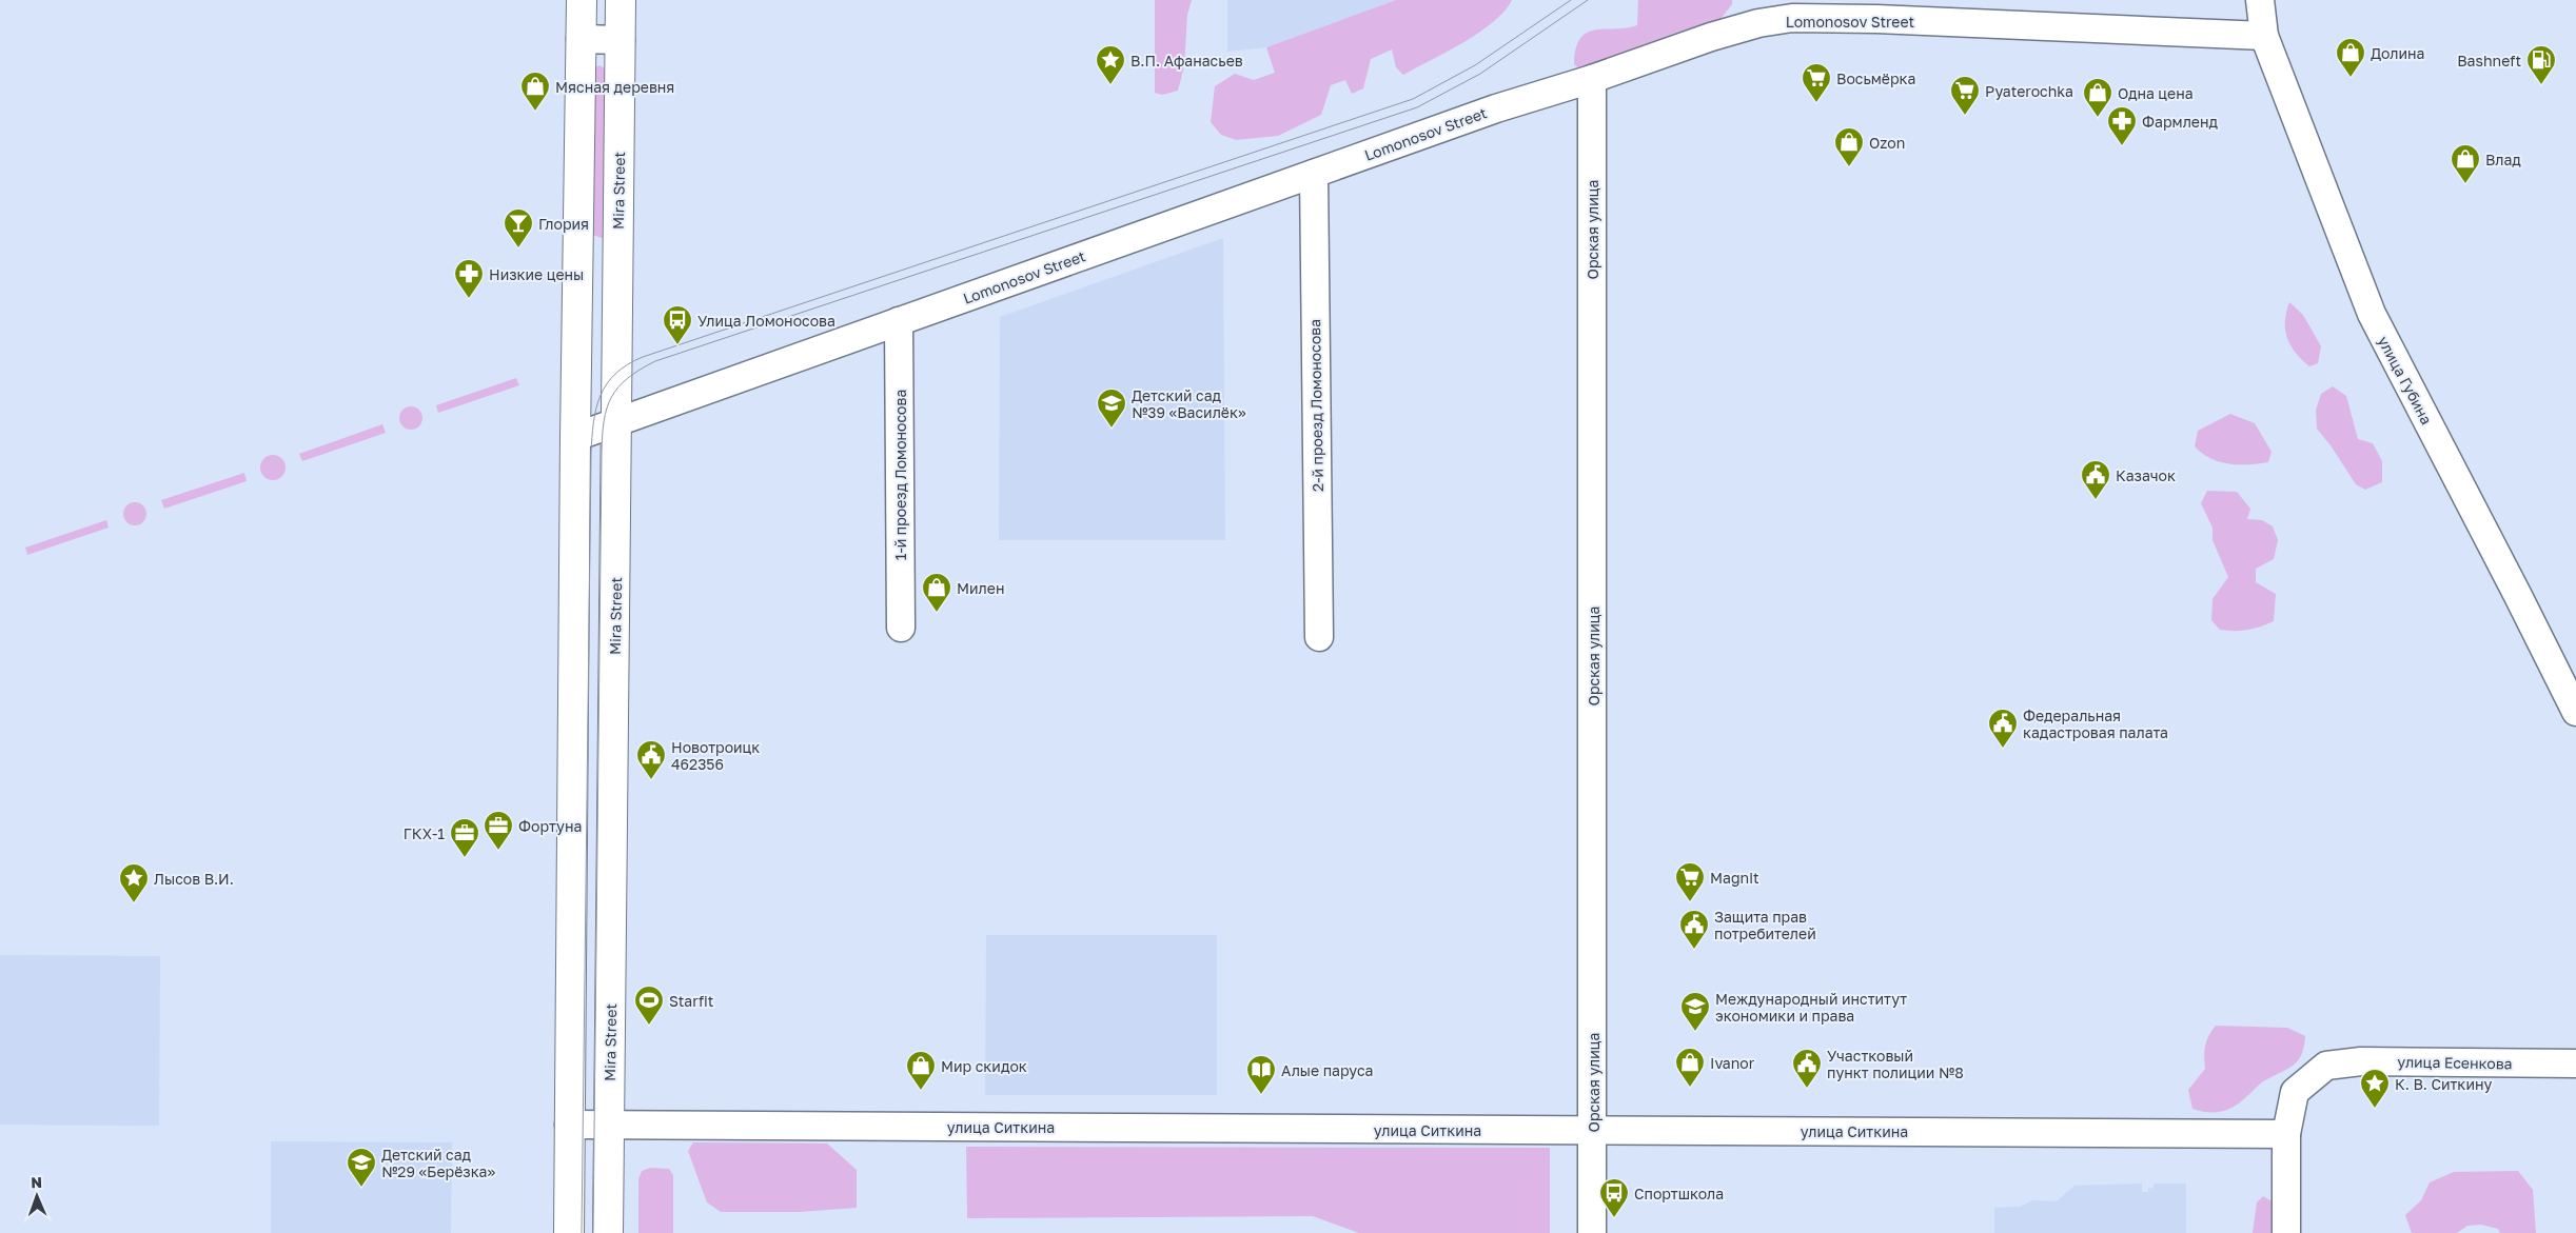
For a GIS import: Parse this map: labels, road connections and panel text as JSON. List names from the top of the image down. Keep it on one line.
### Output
{"streets":{"main road":["Mira Street"],"street":["Lomonosov Street","Орская улица","улица Губина","2-й проезд Ломоносова","1-й проезд Ломоносова","улица Есенкова","улица Ситкина"]},"crossings":[["Lomonosov Street","Mira Street"],["Lomonosov Street","Орская улица"],["Lomonosov Street","улица Губина"],["Lomonosov Street","2-й проезд Ломоносова"],["Lomonosov Street","1-й проезд Ломоносова"],["Mira Street","улица Ситкина"],["Орская улица","улица Ситкина"],["улица Есенкова","улица Ситкина"]],"places":{"shop":["Долина","Мясная деревня","Одна цена","Ozon","Влад","Милен","Ivanor","Мир скидок"],"place":["В.П. Афанасьев","Лысов В.И.","К. В. Ситкину"],"fuel station":["Bashneft"],"supermarket":["Восьмёрка","Pyaterochka","Magnit"],"pharmacy":["Фармленд","Низкие цены"],"bar":["Глория"],"bus stop":["Улица Ломоносова","Спортшкола"],"school or university":["Детский сад №39 «Василёк»","Международный институт экономики и права","Детский сад №29 «Берёзка»"],"public building":["Казачок","Федеральная кадастровая палата","Новотроицк 462356","Защита прав потребителей","Участковый пункт полиции №8"],"office":["Фортуна","ГКХ-1"],"sports":["Starfit"],"library":["Алые паруса"]},"north":"top"}
